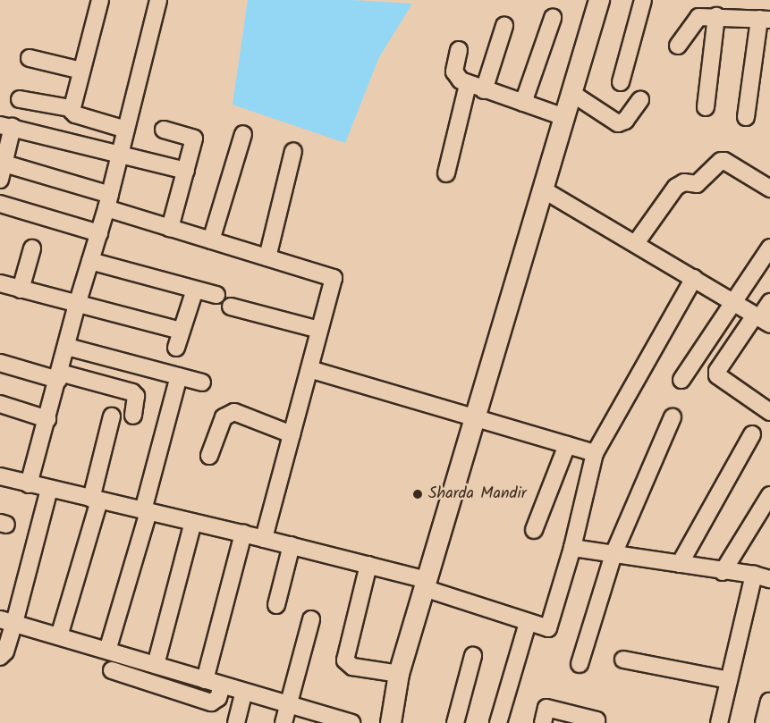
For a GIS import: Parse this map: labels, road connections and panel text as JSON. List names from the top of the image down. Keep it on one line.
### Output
{"places":["Sharda Mandir"]}
